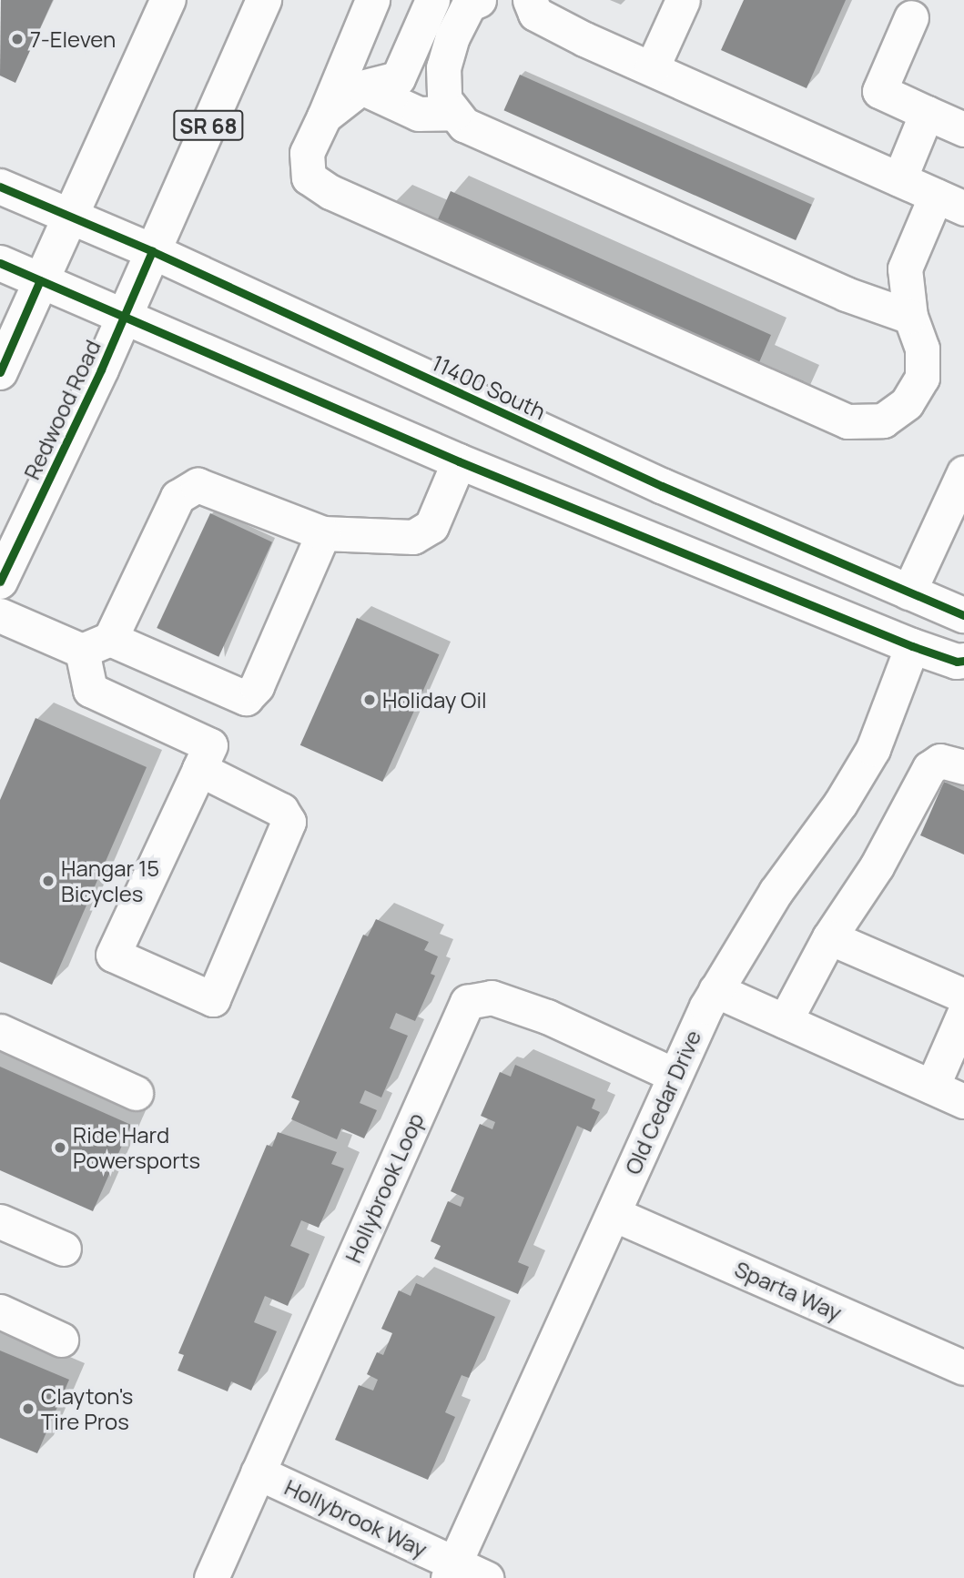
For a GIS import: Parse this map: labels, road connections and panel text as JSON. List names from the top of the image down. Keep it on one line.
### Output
{"streets":{"main road":["SR 68","11400 South","Redwood Road"],"street":["Old Cedar Drive","Hollybrook Loop","Sparta Way","Hollybrook Way"]},"crossings":[["11400 South","Redwood Road"],["Old Cedar Drive","Hollybrook Loop"],["Old Cedar Drive","Sparta Way"],["Old Cedar Drive","Hollybrook Way"],["Hollybrook Loop","Hollybrook Way"]],"places":["7-Eleven","Holiday Oil","Hangar 15 Bicycles","Ride Hard Powersports","Clayton's Tire Pros"]}
